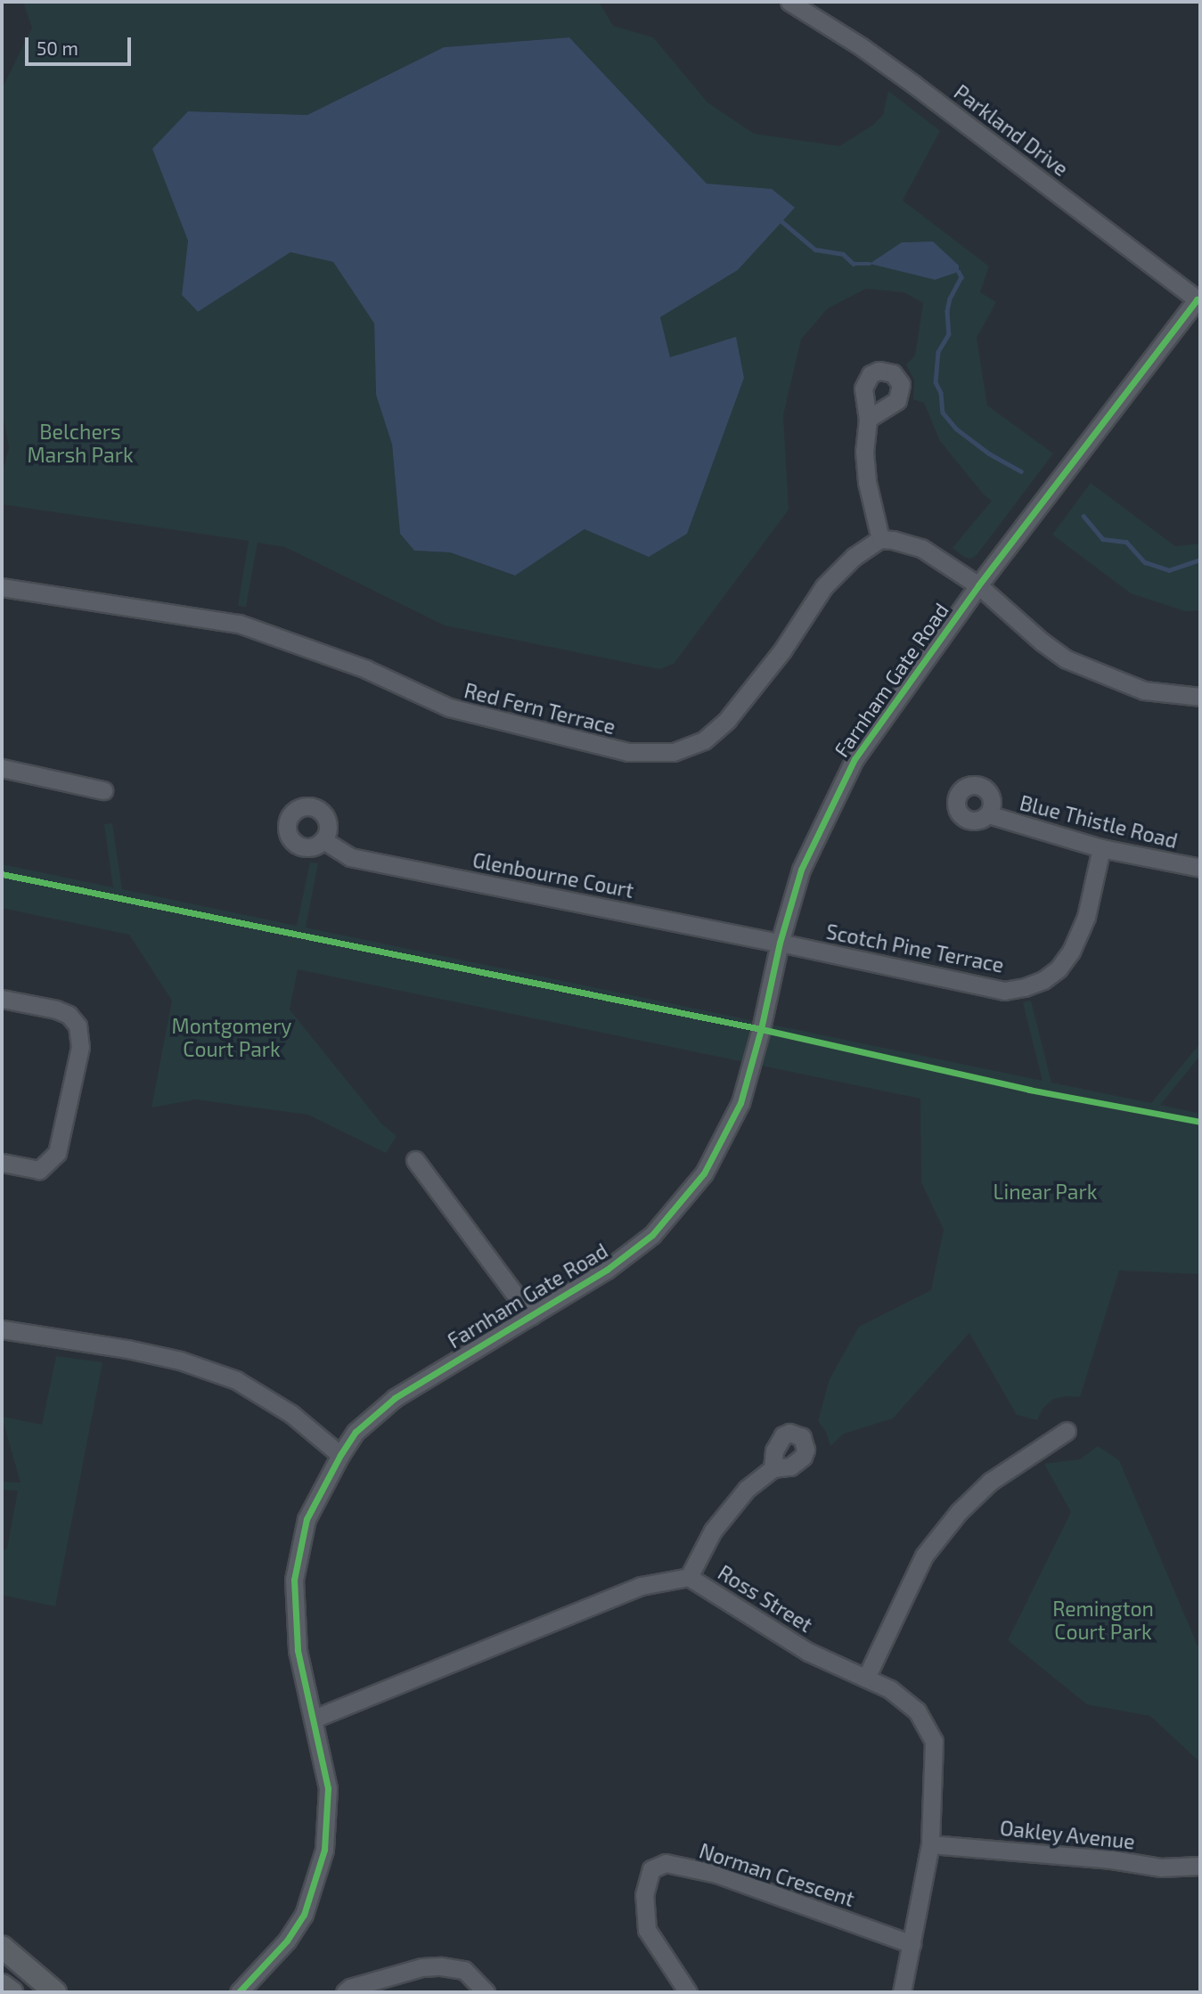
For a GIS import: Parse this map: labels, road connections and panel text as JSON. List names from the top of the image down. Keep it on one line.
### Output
{"streets":{"street":["Parkland Drive","Farnham Gate Road","Red Fern Terrace","Blue Thistle Road","Glenbourne Court","Scotch Pine Terrace","Ross Street","Oakley Avenue","Norman Crescent"]},"crossings":[["Parkland Drive","Farnham Gate Road"],["Farnham Gate Road","Glenbourne Court"],["Farnham Gate Road","Scotch Pine Terrace"],["Farnham Gate Road","Ross Street"],["Blue Thistle Road","Scotch Pine Terrace"],["Glenbourne Court","Scotch Pine Terrace"],["Ross Street","Oakley Avenue"],["Ross Street","Norman Crescent"]],"parks":["Belchers Marsh Park","Montgomery Court Park","Linear Park","Remington Court Park"],"scale_bar":"50 m"}
